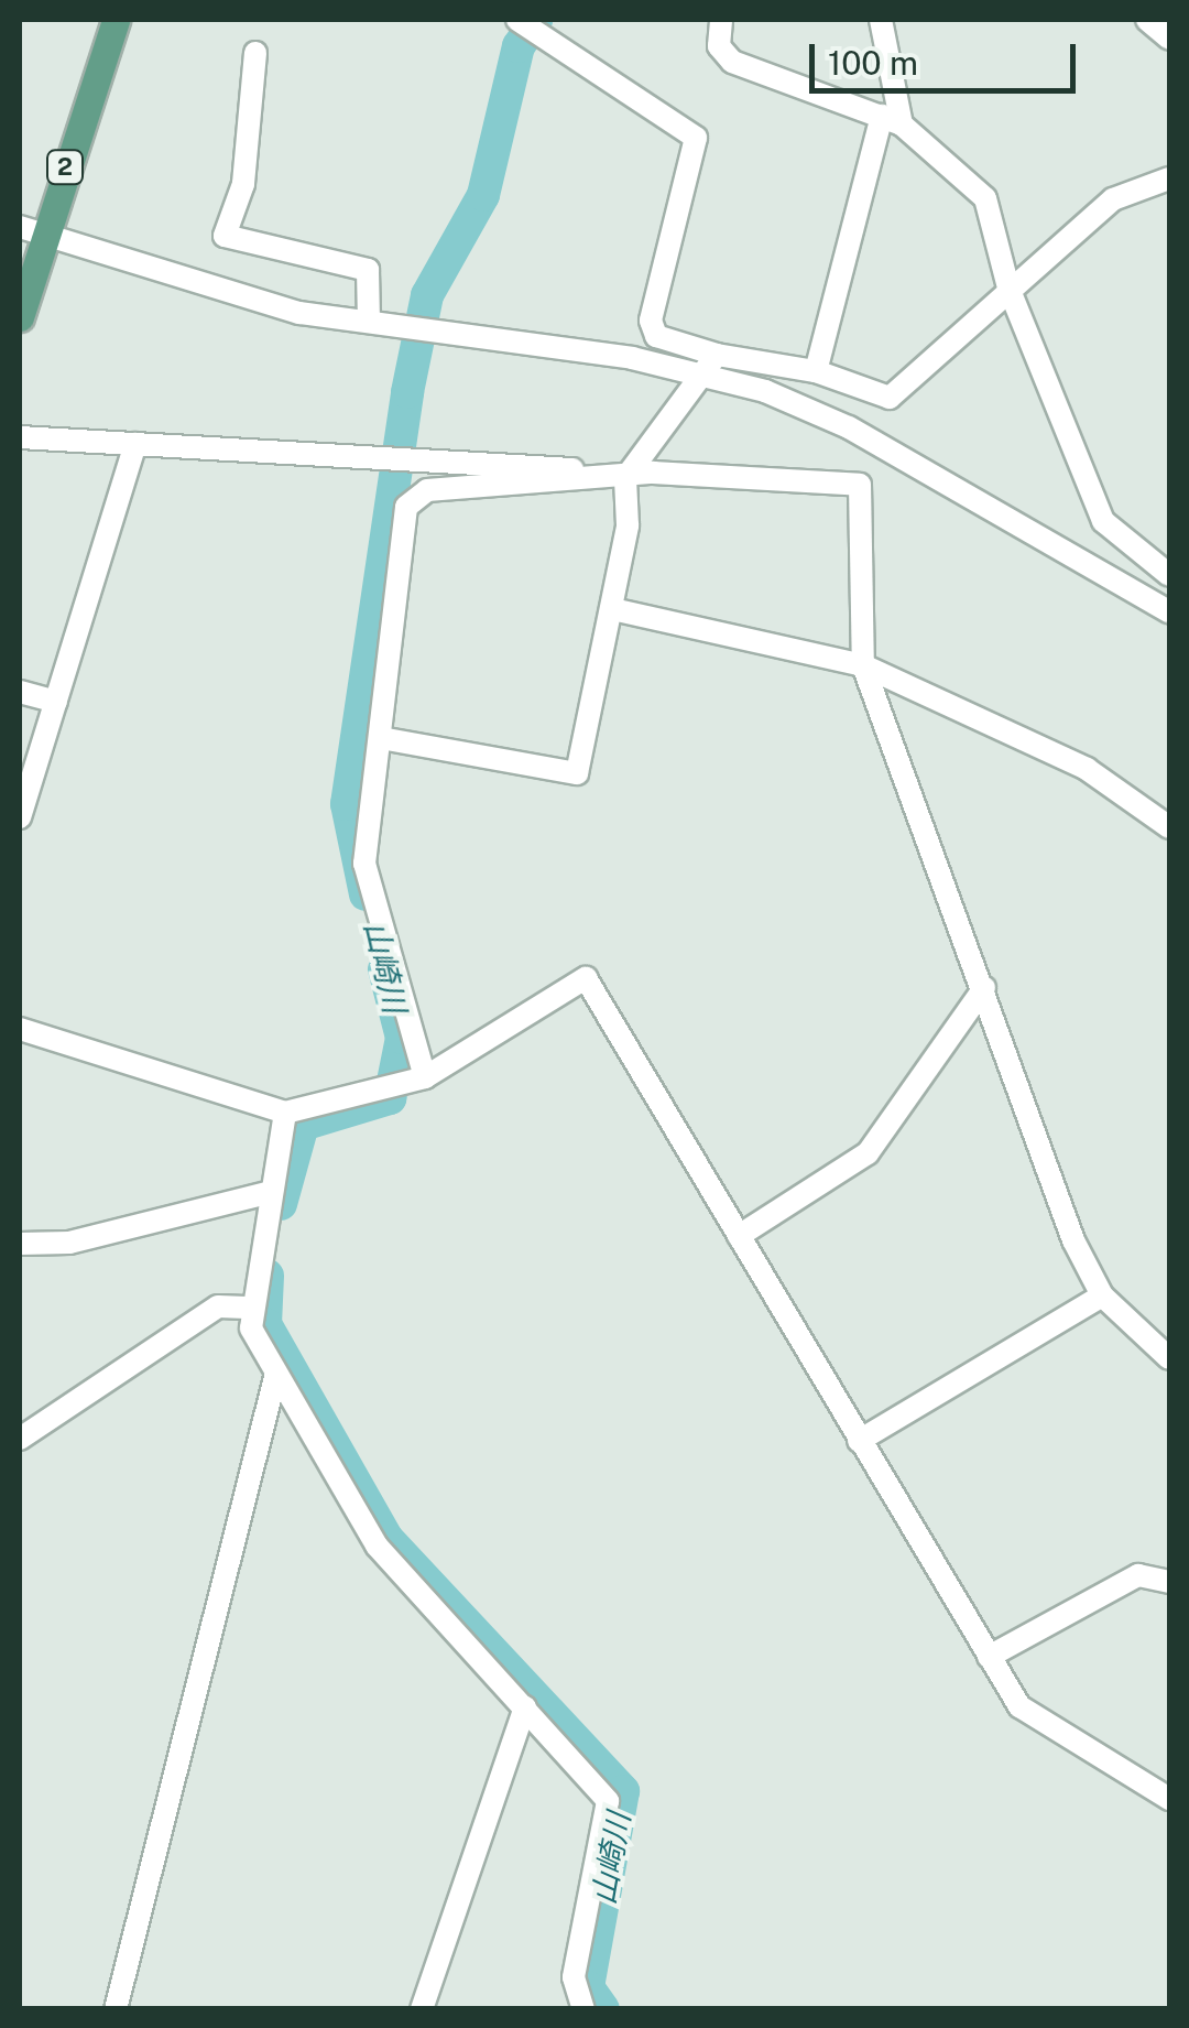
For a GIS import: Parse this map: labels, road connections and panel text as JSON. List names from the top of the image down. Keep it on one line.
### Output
{"streets":{"main road":["2"]},"water":["山崎川"],"scale_bar":"100 m"}
